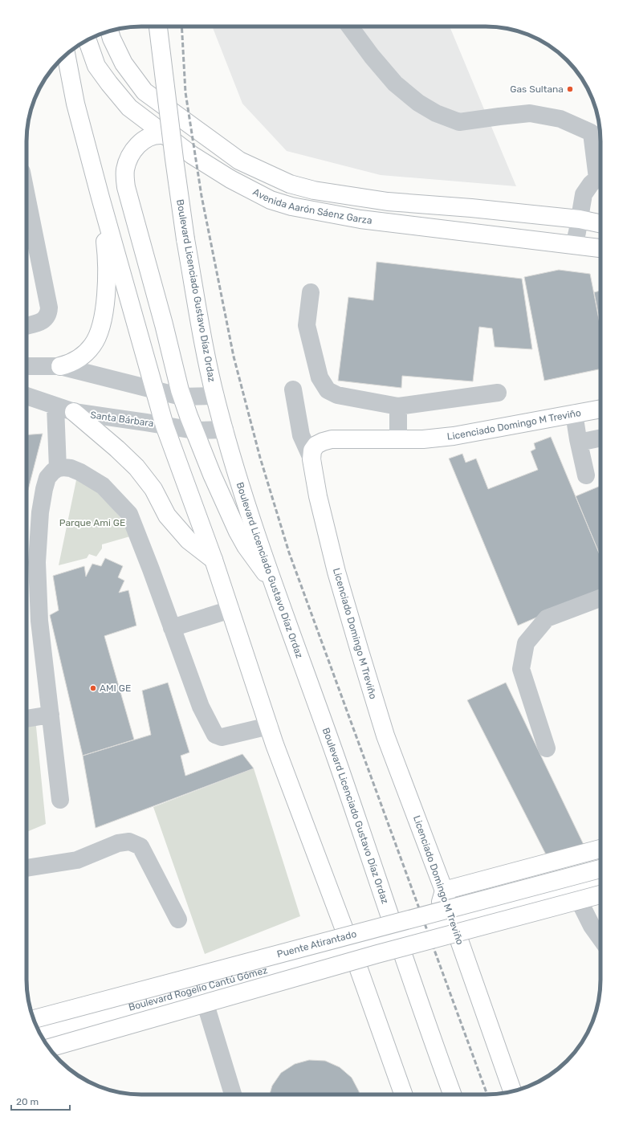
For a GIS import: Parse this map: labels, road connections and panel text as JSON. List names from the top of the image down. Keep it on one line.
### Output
{"streets":{"main road":["Avenida Aarón Sáenz Garza","Boulevard Licenciado Gustavo Díaz Ordaz","Licenciado Domingo M Treviño","Puente Atirantado","Boulevard Rogelio Cantú Gómez"],"street":["Santa Bárbara"]},"crossings":[["Boulevard Licenciado Gustavo Díaz Ordaz","Santa Bárbara"],["Boulevard Licenciado Gustavo Díaz Ordaz","Boulevard Rogelio Cantú Gómez"],["Licenciado Domingo M Treviño","Boulevard Rogelio Cantú Gómez"]],"parks":["Parque Ami GE"],"places":["Gas Sultana","AMI GE"],"scale_bar":"20 m"}
